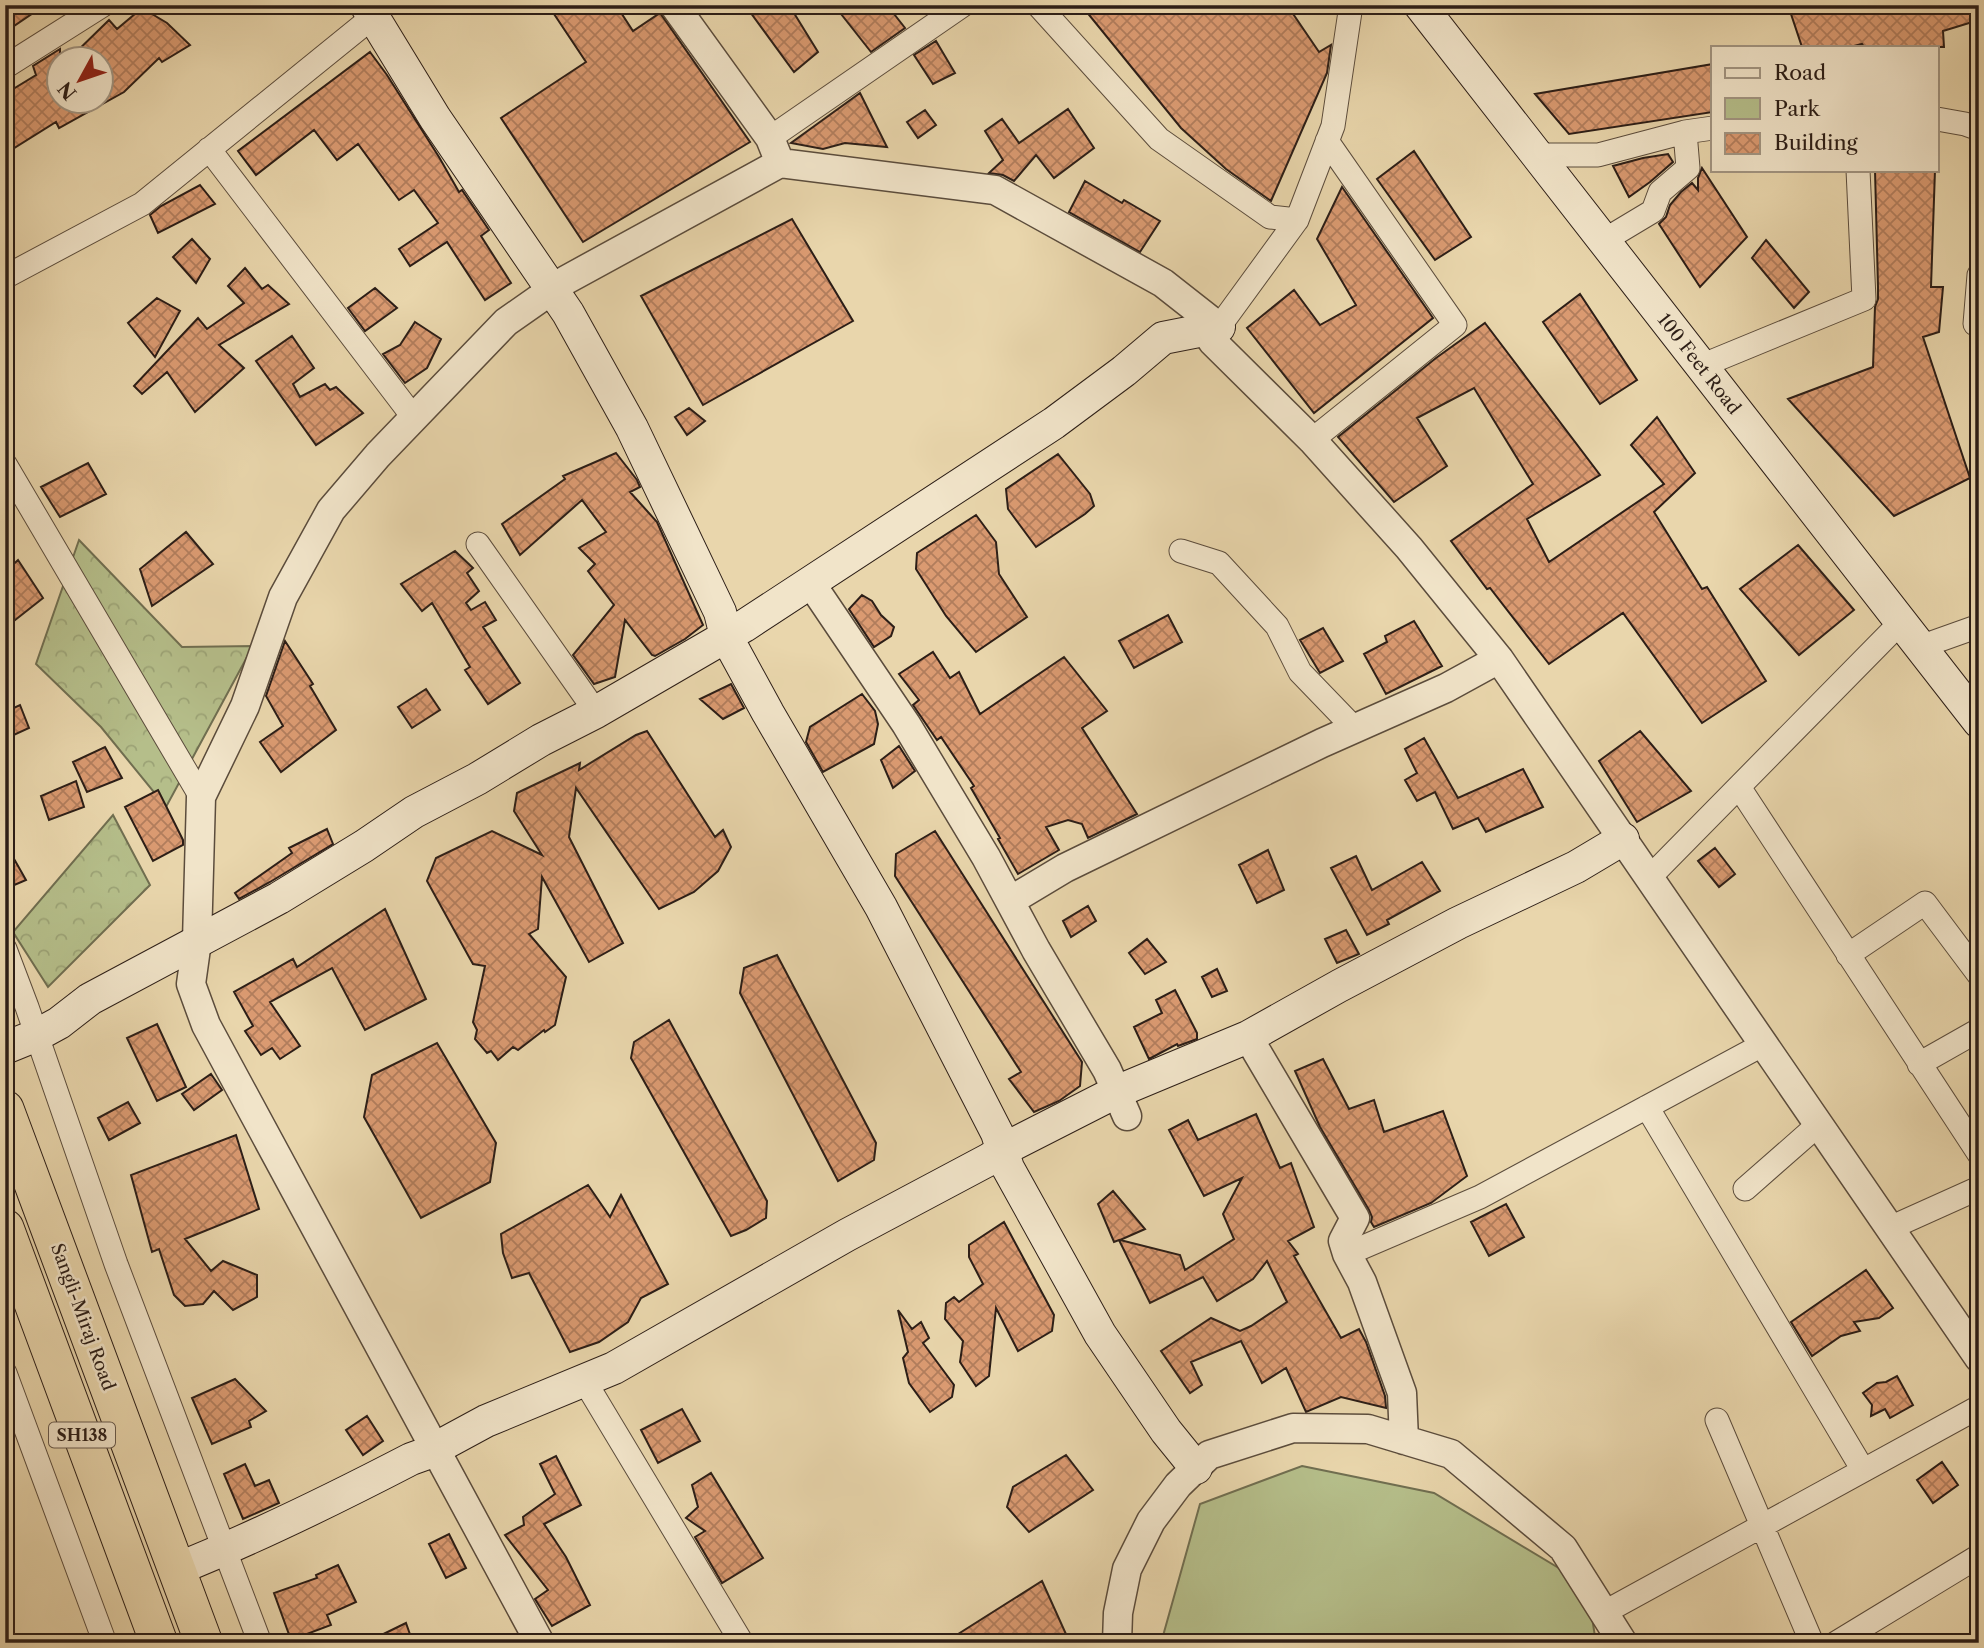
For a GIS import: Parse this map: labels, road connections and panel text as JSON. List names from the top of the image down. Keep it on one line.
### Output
{"streets":{"highway":["Sangli-Miraj Road","SH138"],"main road":["100 Feet Road"]},"legend":["Road","Park","Building"],"north":"bottom left"}
